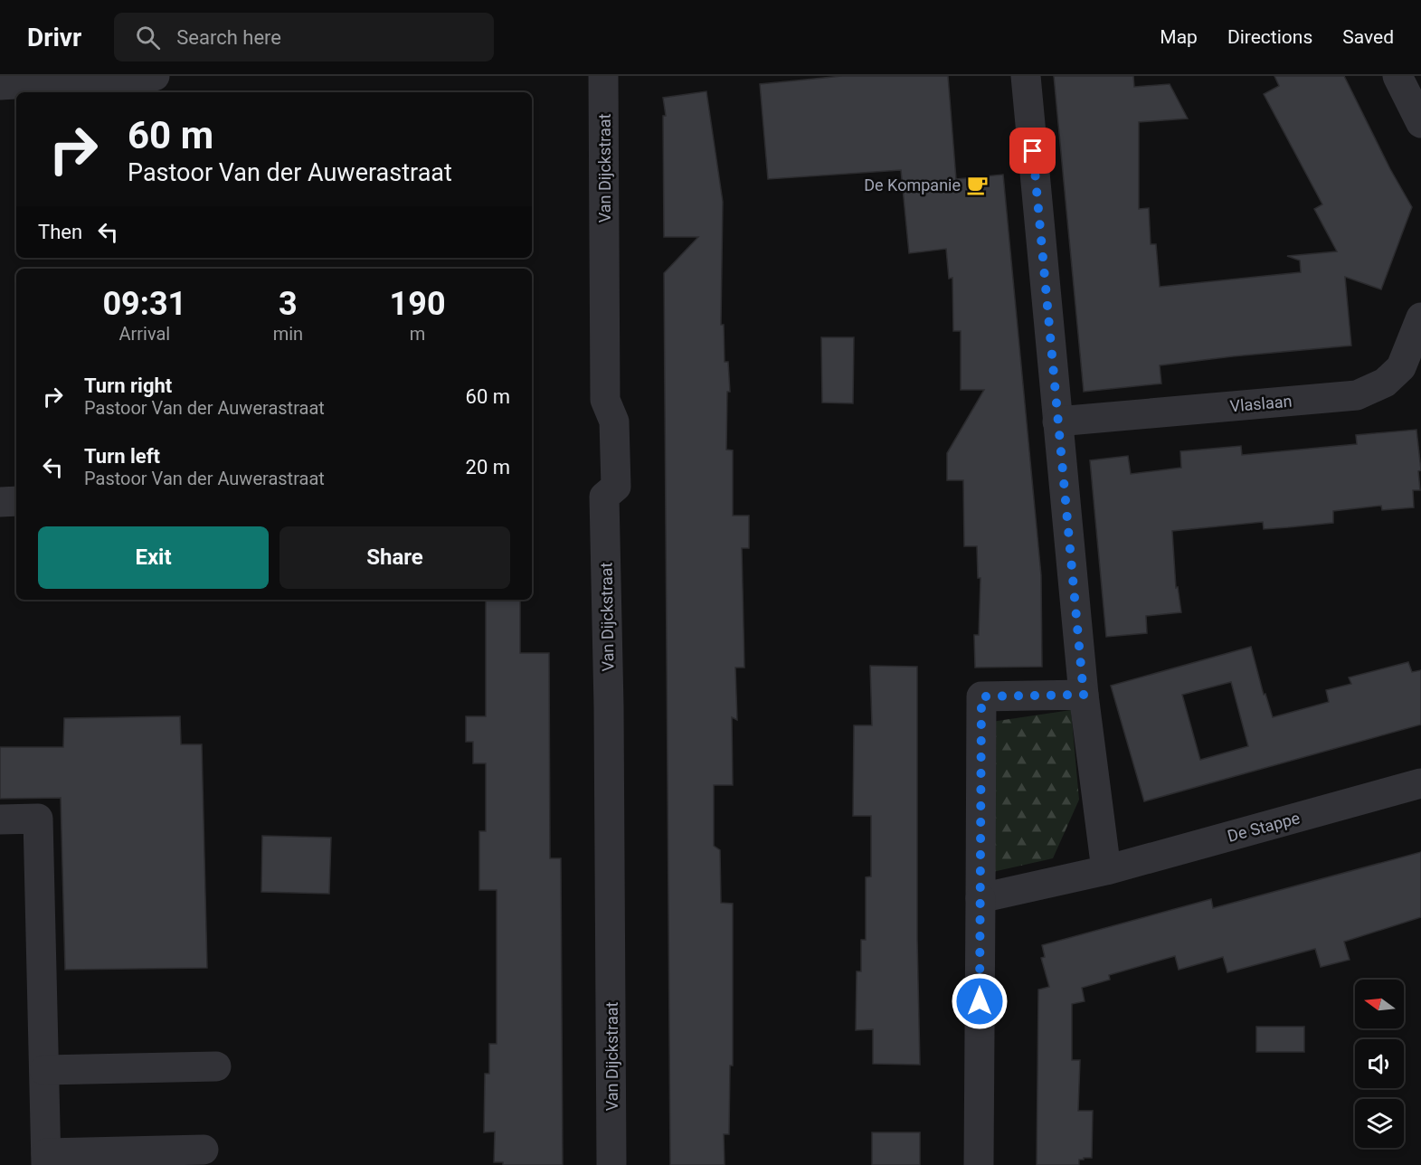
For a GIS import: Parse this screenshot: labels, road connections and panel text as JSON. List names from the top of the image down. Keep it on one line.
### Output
{"streets":{"street":["Van Dijckstraat","Vlaslaan","De Stappe"]},"places":{"cafe":["De Kompanie"]},"north":"left","page":{"header":"Drivr","search":"Search here","nav":["Map","Directions","Saved"],"turn":["60 m","Pastoor Van der Auwerastraat"],"then":"Then","eta":["09:31","Arrival","3","min","190","m"],"list":[{"name":"Turn right","note":"Pastoor Van der Auwerastraat","value":"60 m"},{"name":"Turn left","note":"Pastoor Van der Auwerastraat","value":"20 m"}],"buttons":["Exit","Share"]}}
